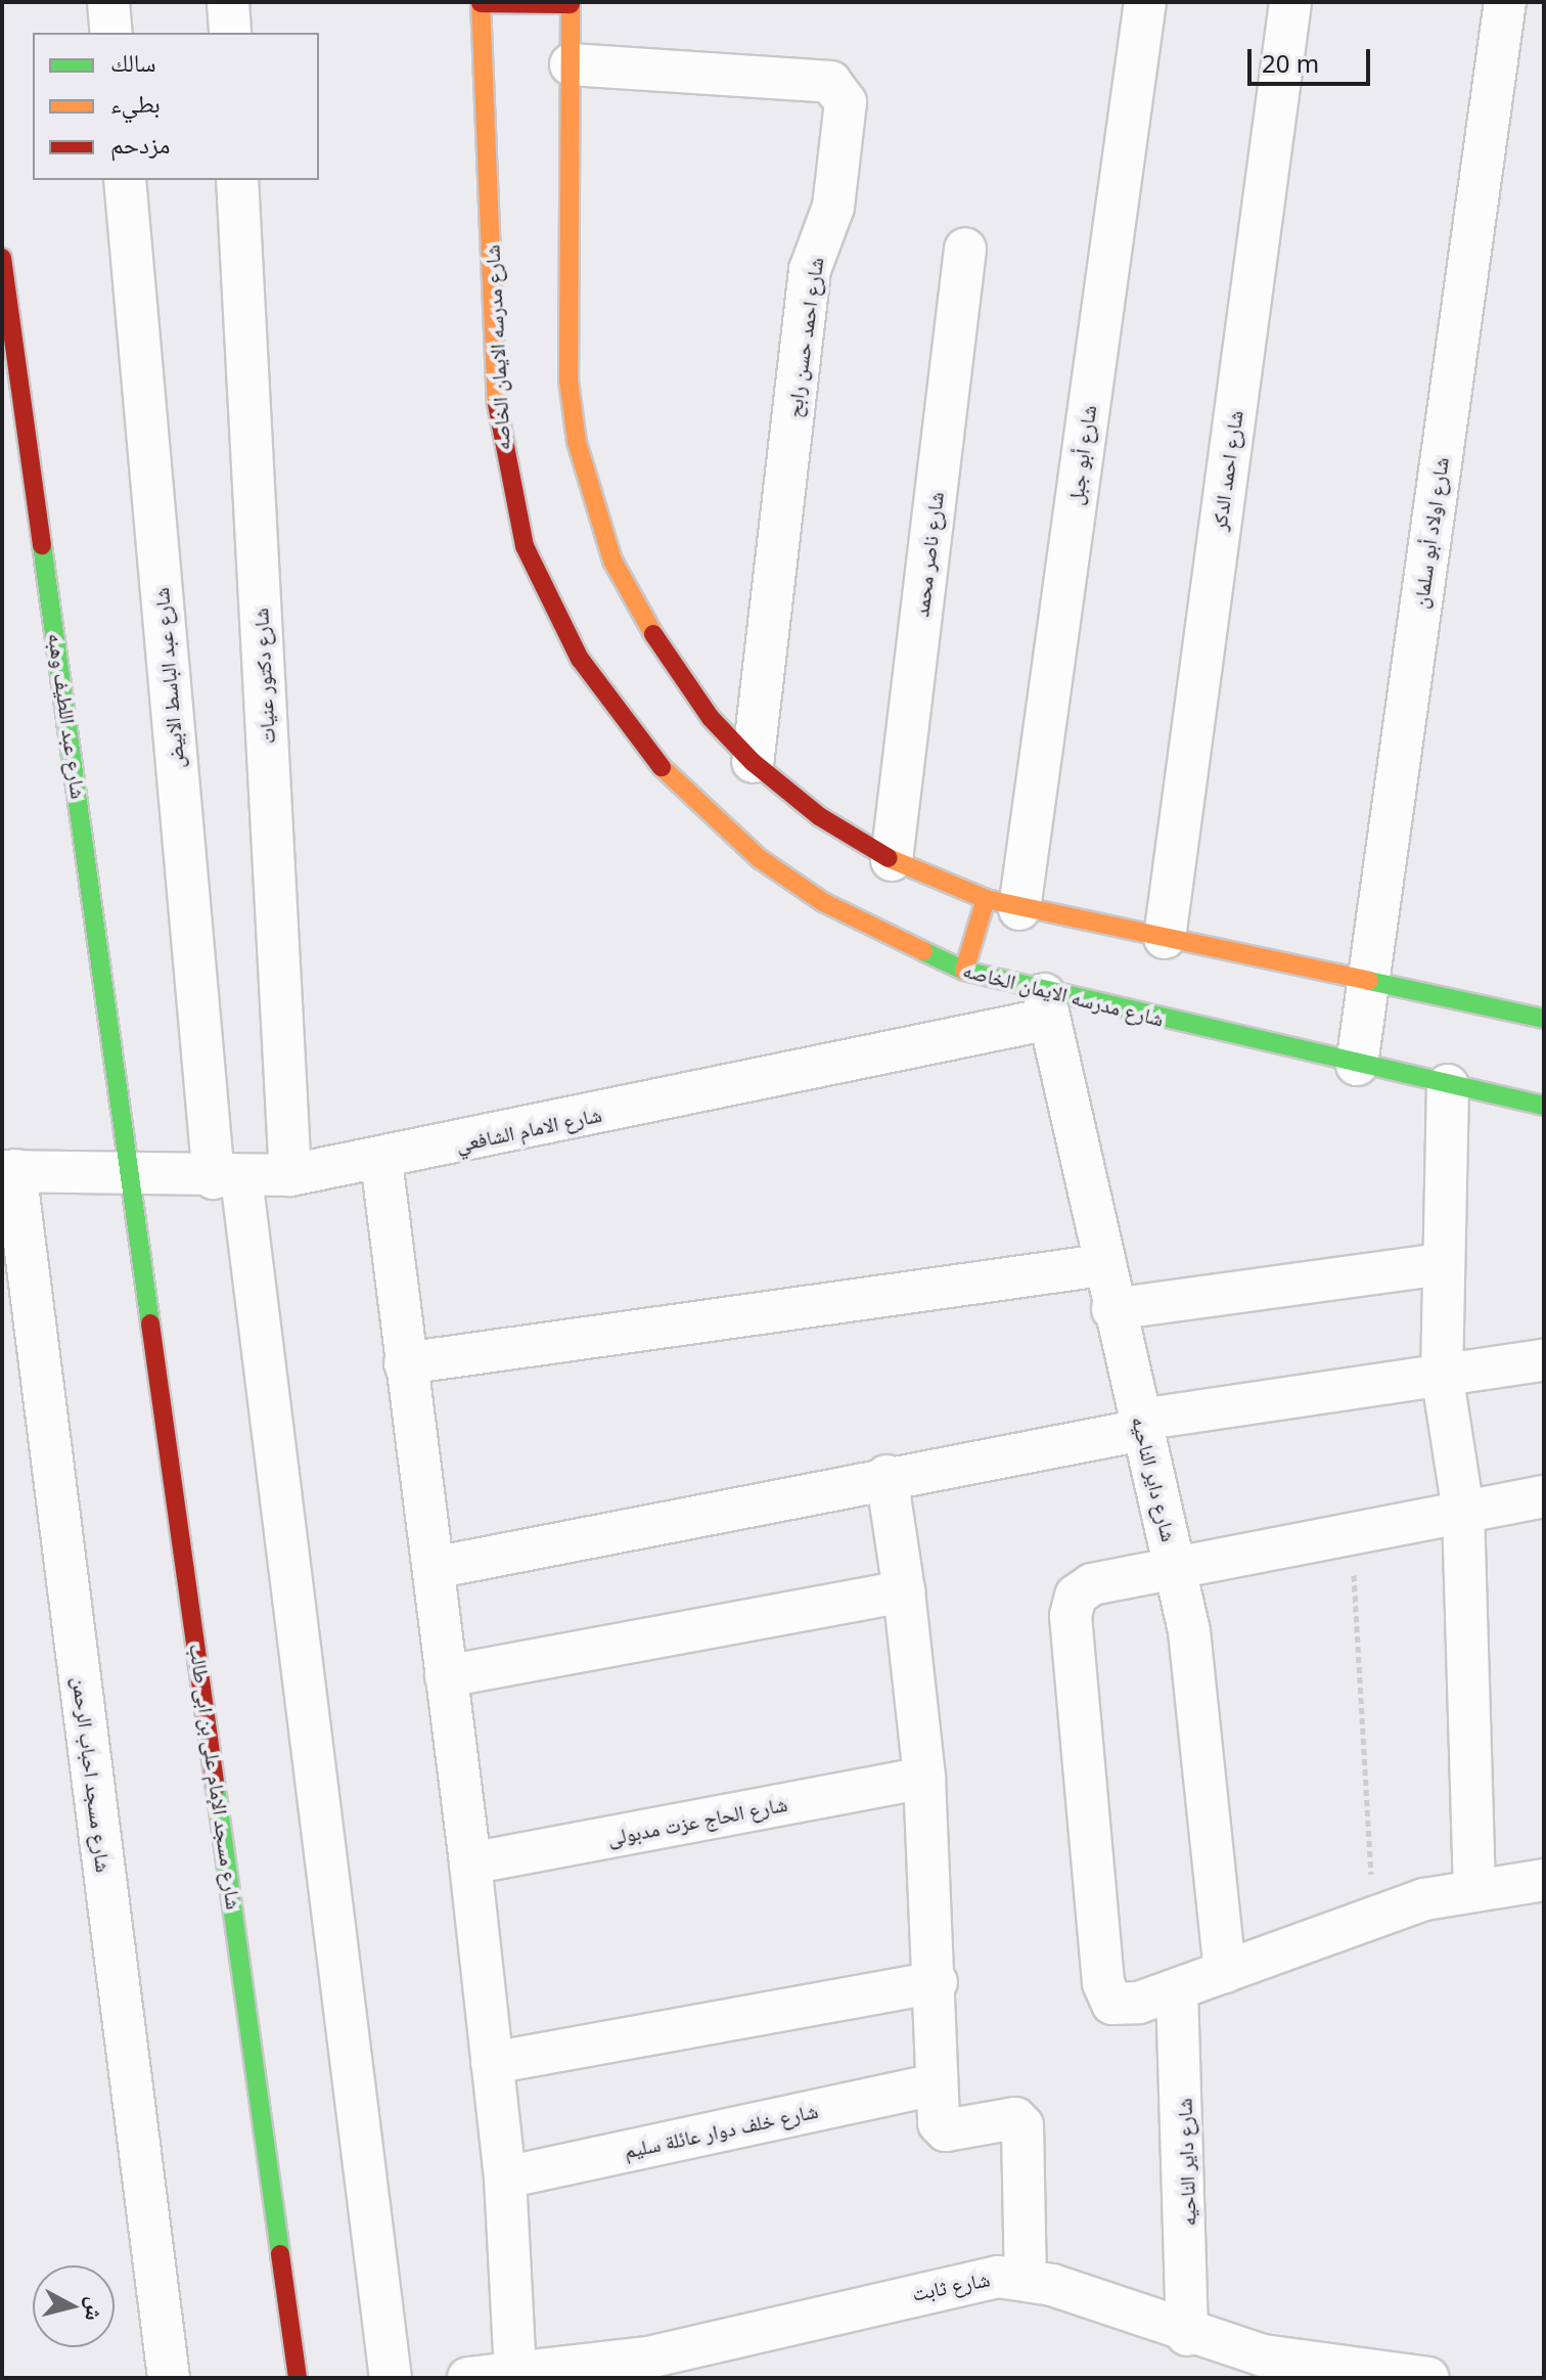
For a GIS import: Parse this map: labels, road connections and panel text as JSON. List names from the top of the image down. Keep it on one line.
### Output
{"streets":{"street":["شارع احمد حسن رابح","شارع مدرسه الايمان الخاصه","شارع أبو جبل","شارع احمد الدكر","شارع اولاد أبو سلمان","شارع ناصر محمد","شارع دكتور عنيات","شارع عبد الباسط الابيض","شارع عبد اللطيف وهبه","شارع الامام الشافعي","شارع داير الناحيه","شارع مسجد احباب الرحمن","شارع مسجد الإمام على بن ابى طالب","شارع الحاج عزت مدبولى","شارع خلف دوار عائلة سليم","شارع ثابت"]},"crossings":[["شارع مدرسه الايمان الخاصه","شارع اولاد أبو سلمان"],["شارع مدرسه الايمان الخاصه","شارع الامام الشافعي"],["شارع مدرسه الايمان الخاصه","شارع داير الناحيه"],["شارع دكتور عنيات","شارع الامام الشافعي"],["شارع عبد الباسط الابيض","شارع الامام الشافعي"],["شارع عبد اللطيف وهبه","شارع الامام الشافعي"],["شارع عبد اللطيف وهبه","شارع مسجد الإمام على بن ابى طالب"],["شارع الامام الشافعي","شارع داير الناحيه"],["شارع الامام الشافعي","شارع مسجد احباب الرحمن"],["شارع الامام الشافعي","شارع مسجد الإمام على بن ابى طالب"],["شارع داير الناحيه","شارع ثابت"]],"legend":["سالك","بطيء","مزدحم"],"scale_bar":"20 m","north":"right"}
